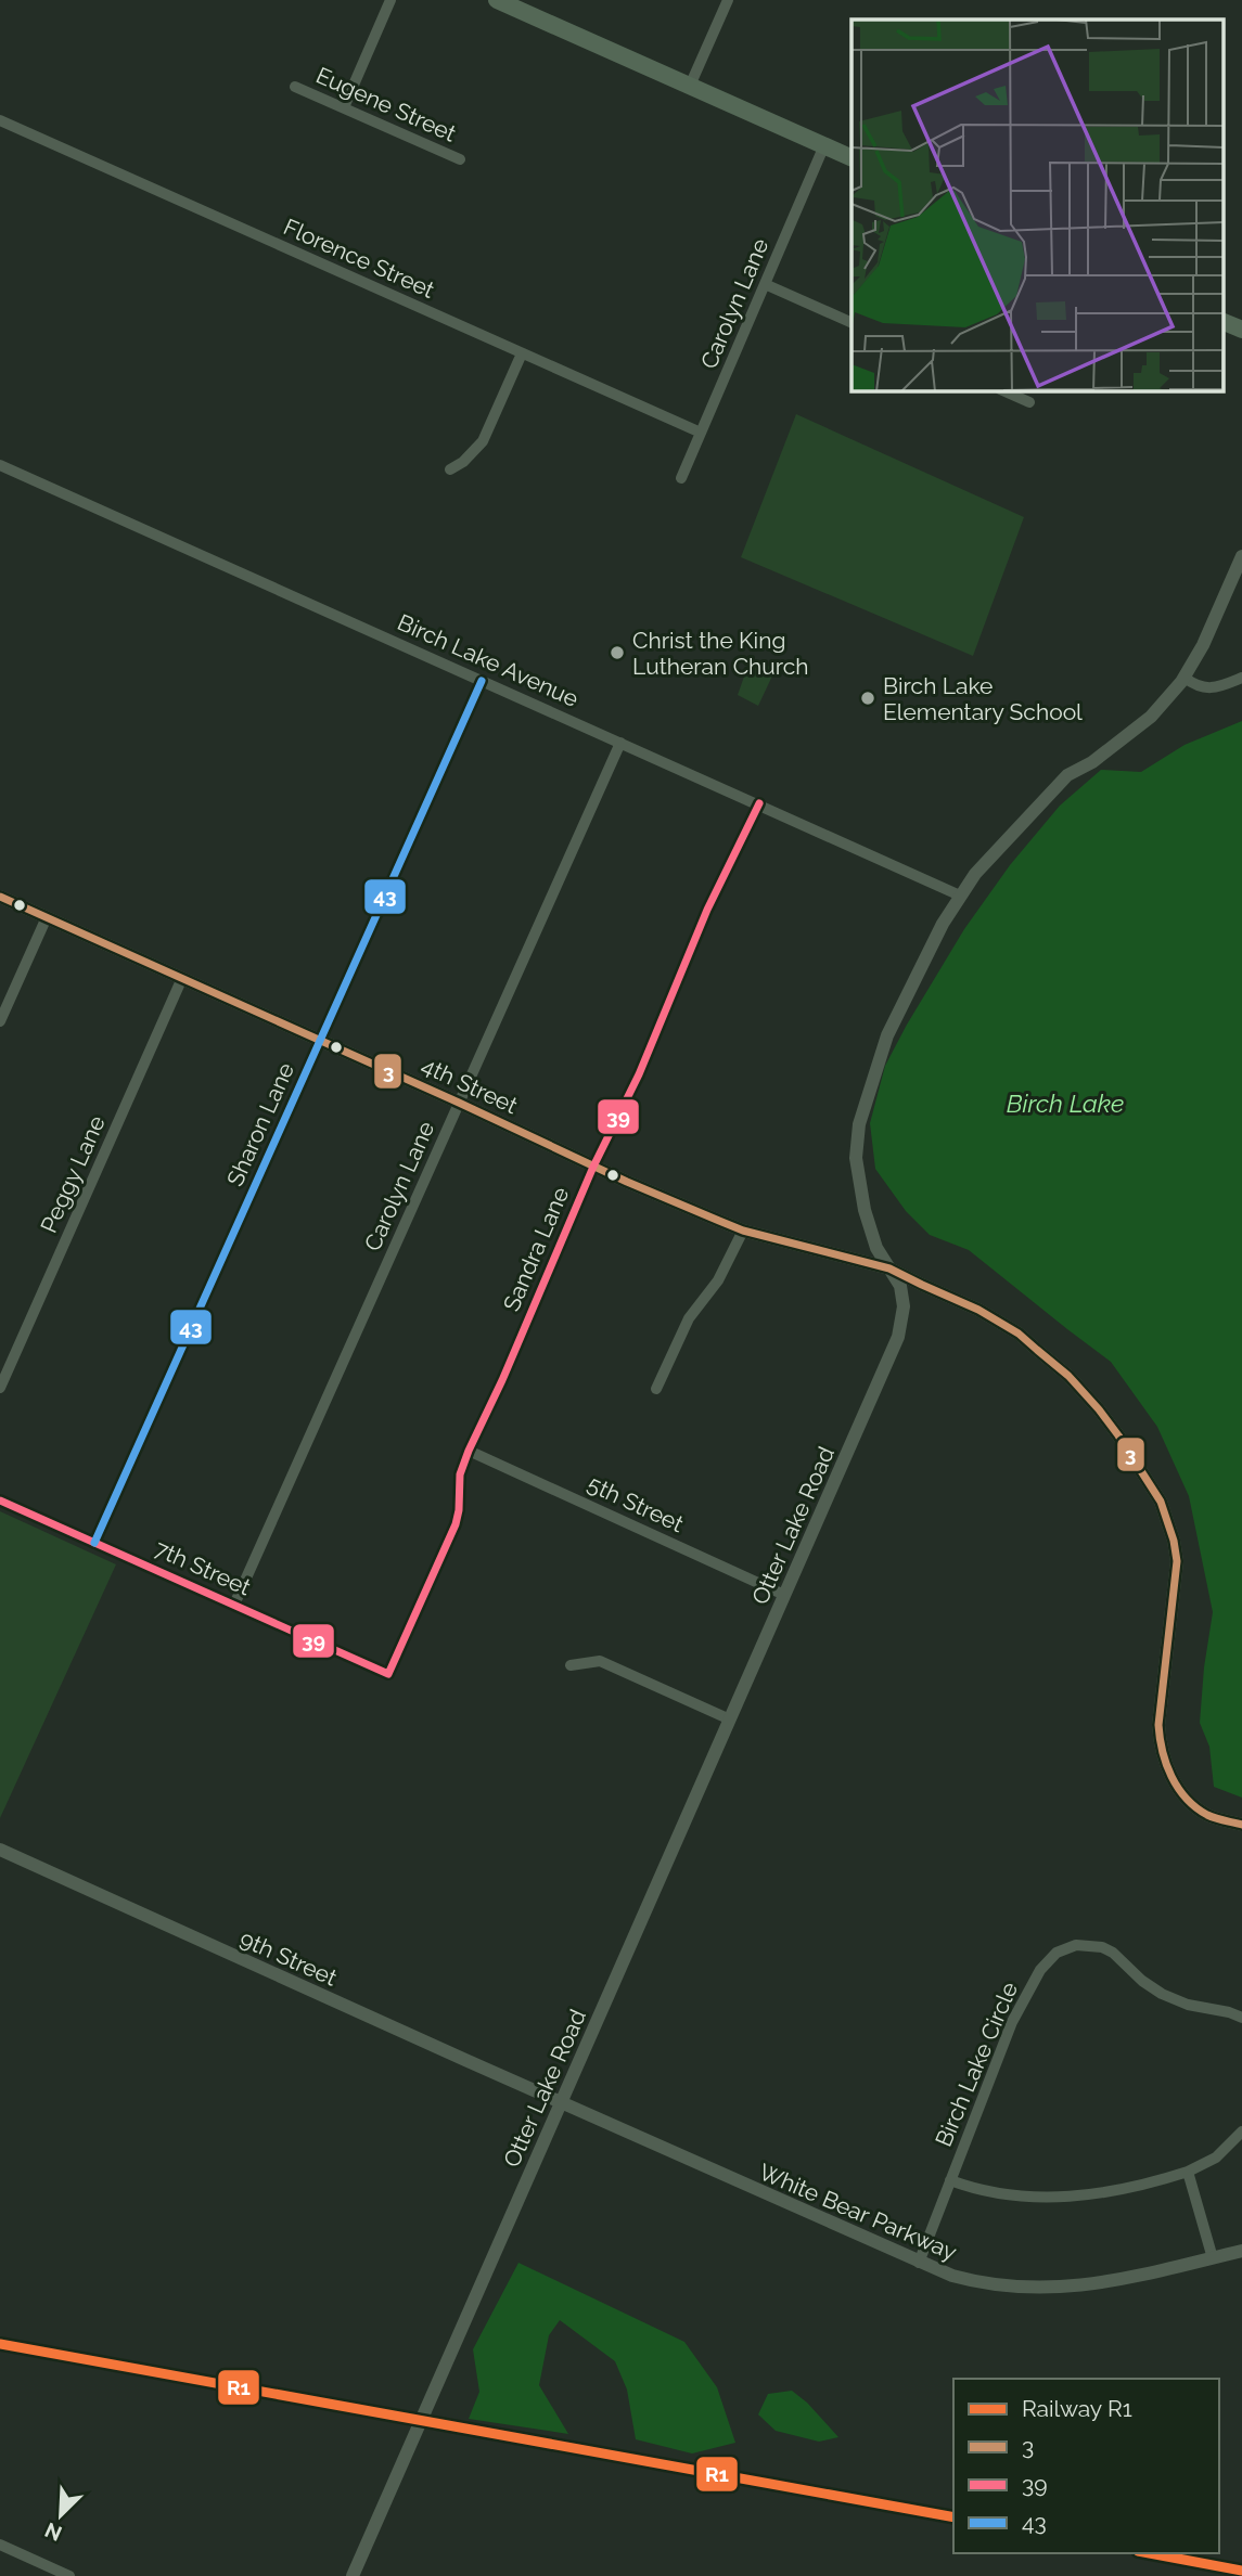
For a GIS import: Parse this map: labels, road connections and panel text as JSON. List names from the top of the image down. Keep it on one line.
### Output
{"streets":{"street":["Eugene Street","Florence Street","Carolyn Lane","Birch Lake Avenue","4th Street","Sharon Lane","Peggy Lane","Sandra Lane","5th Street","Otter Lake Road","7th Street","9th Street","Birch Lake Circle","White Bear Parkway"]},"crossings":[["Florence Street","Carolyn Lane"],["Carolyn Lane","Birch Lake Avenue"],["Carolyn Lane","4th Street"],["Carolyn Lane","7th Street"],["Birch Lake Avenue","Sharon Lane"],["Birch Lake Avenue","Sandra Lane"],["Birch Lake Avenue","Otter Lake Road"],["4th Street","Sharon Lane"],["4th Street","Peggy Lane"],["4th Street","Sandra Lane"],["4th Street","Otter Lake Road"],["Sharon Lane","7th Street"],["Sandra Lane","5th Street"],["Sandra Lane","7th Street"],["5th Street","Otter Lake Road"],["Otter Lake Road","9th Street"],["Otter Lake Road","White Bear Parkway"],["9th Street","White Bear Parkway"],["Birch Lake Circle","White Bear Parkway"]],"water":["Birch Lake"],"places":["Christ the King Lutheran Church","Birch Lake Elementary School"],"lines":["transit line 43","transit line 39","transit line 3","rail line R1"],"legend":["Railway R1","3","39","43"],"north":"bottom left"}
